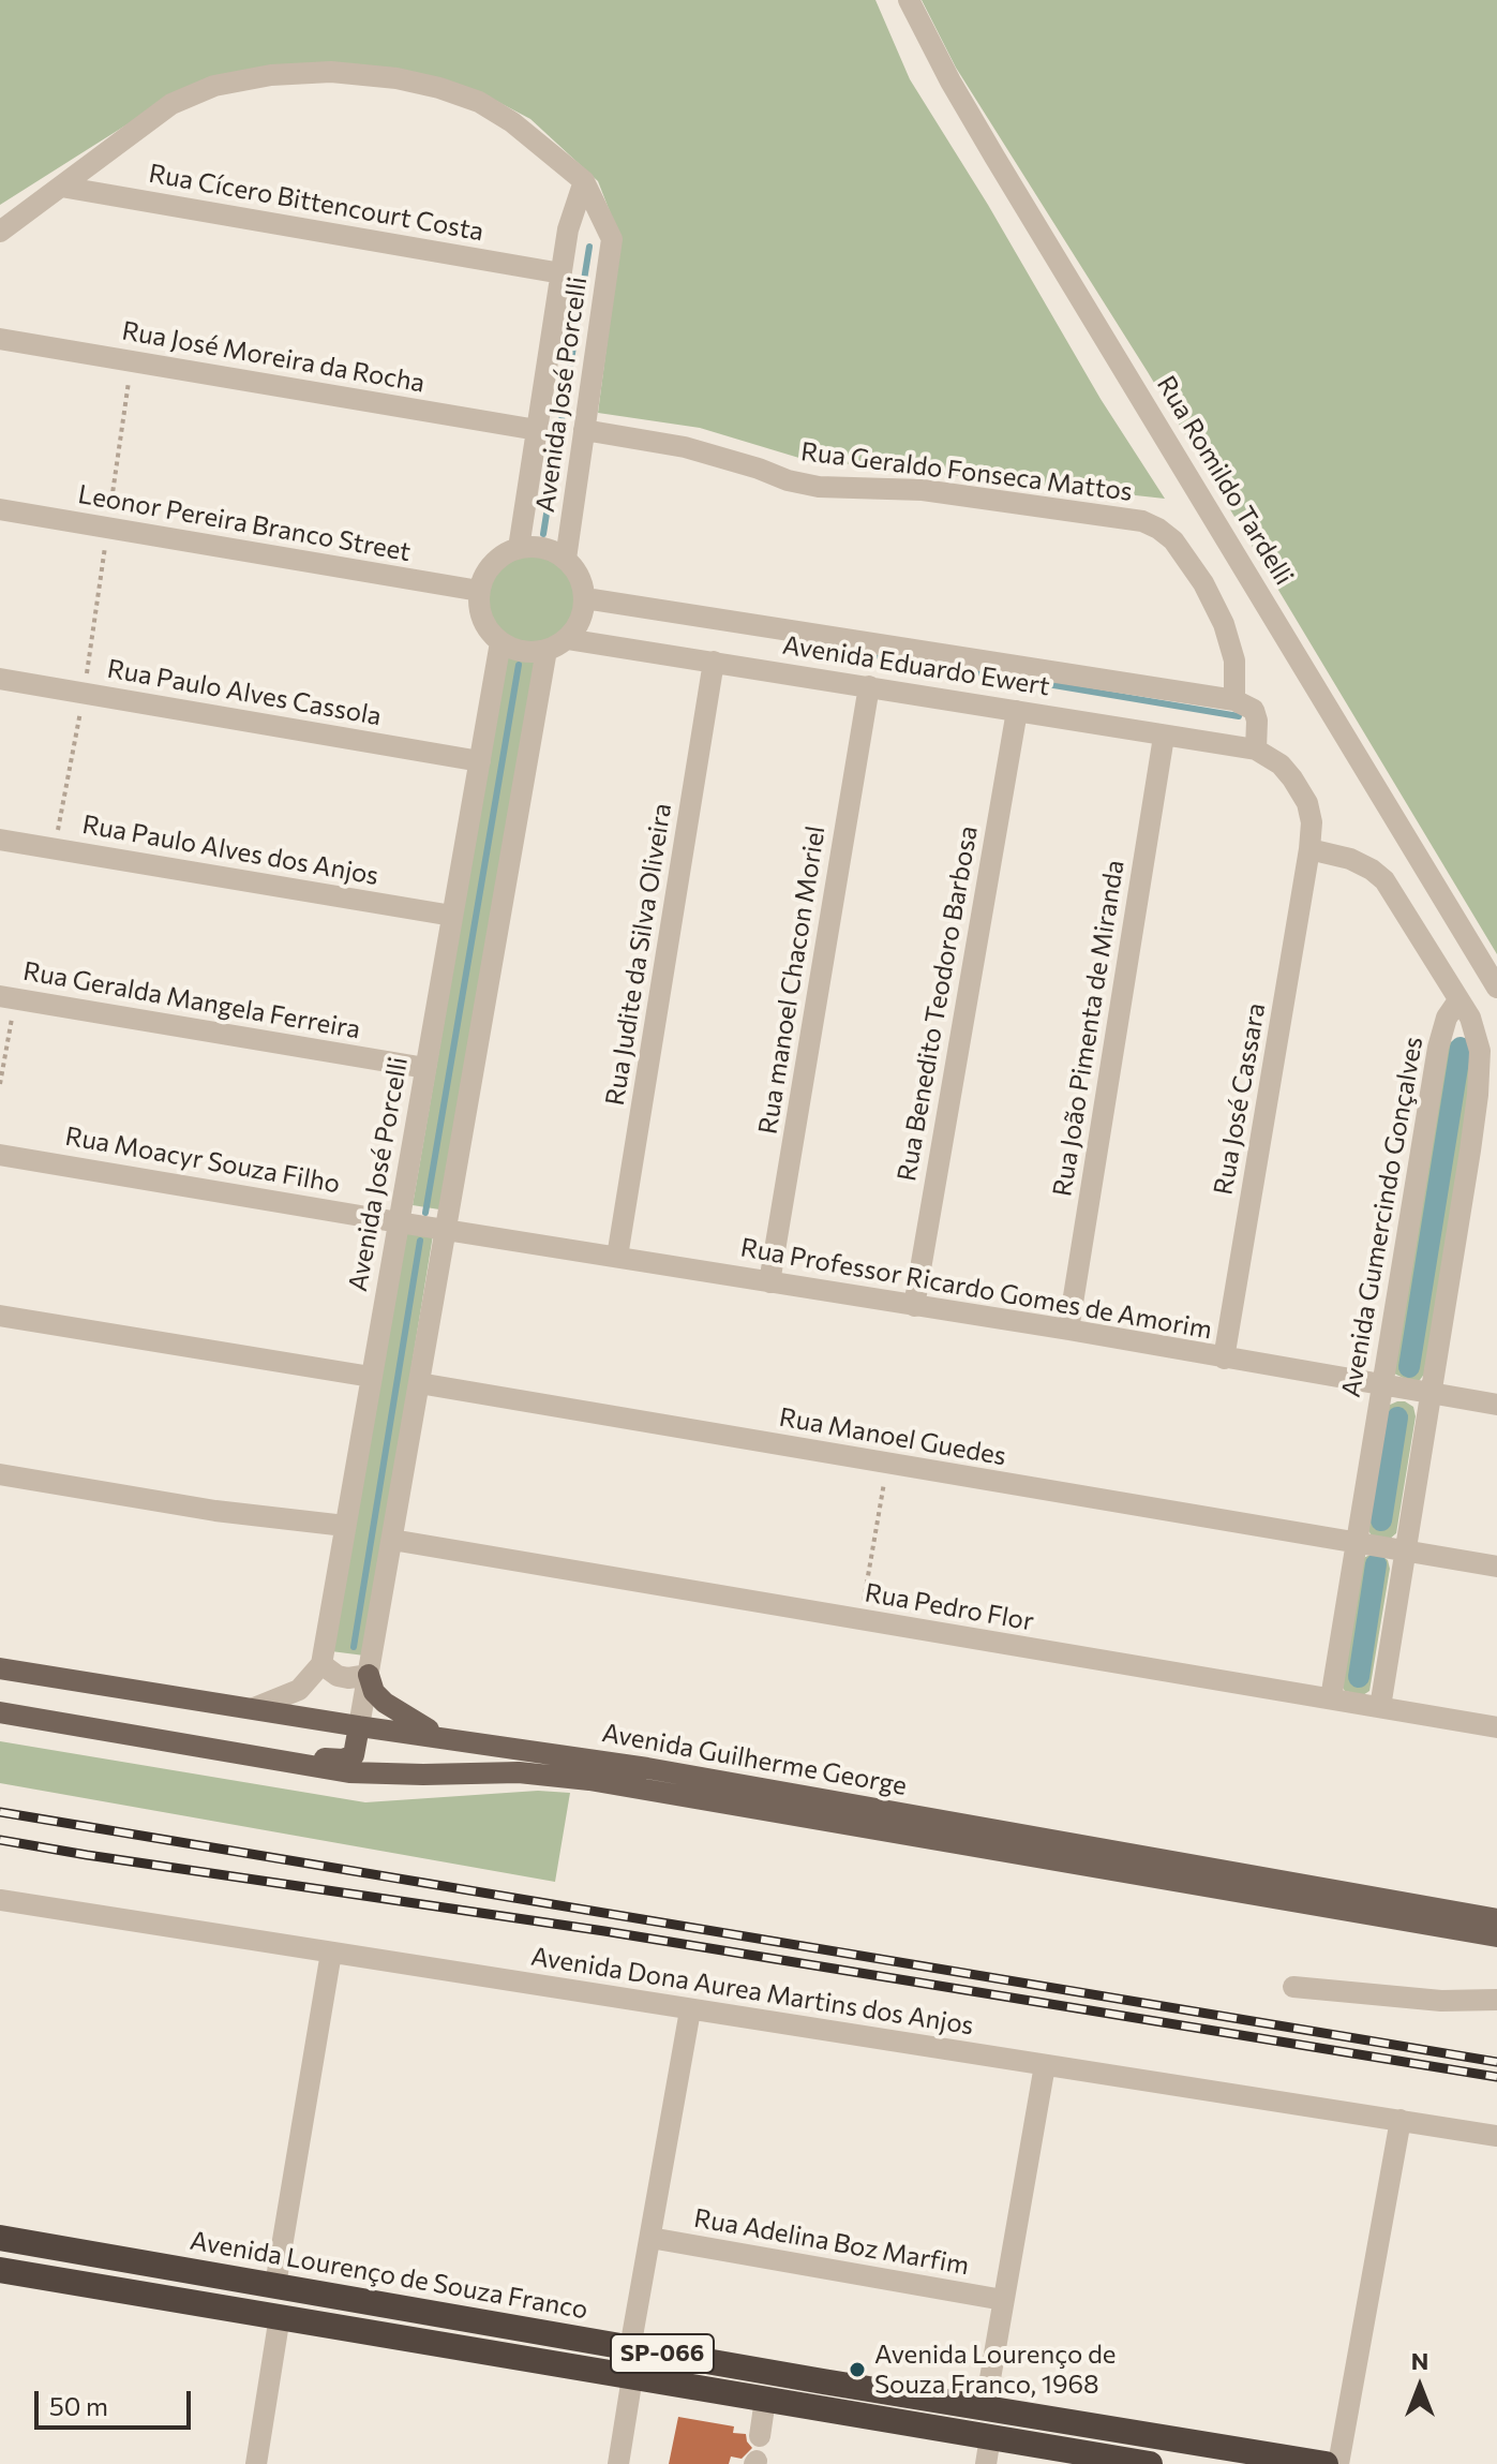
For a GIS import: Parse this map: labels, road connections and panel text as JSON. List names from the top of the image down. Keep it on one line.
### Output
{"streets":{"highway":["Avenida Lourenço de Souza Franco","SP-066"],"main road":["Avenida Guilherme George"],"street":["Rua Cícero Bittencourt Costa","Rua José Moreira da Rocha","Avenida José Porcelli","Rua Geraldo Fonseca Mattos","Rua Romildo Tardelli","Leonor Pereira Branco Street","Avenida Eduardo Ewert","Rua Paulo Alves Cassola","Rua Paulo Alves dos Anjos","Rua Judite da Silva Oliveira","Rua manoel Chacon Moriel","Rua Geralda Mangela Ferreira","Rua Benedito Teodoro Barbosa","Rua João Pimenta de Miranda","Rua José Cassara","Rua Moacyr Souza Filho","Avenida Gumercindo Gonçalves","Rua Professor Ricardo Gomes de Amorim","Rua Manoel Guedes","Rua Pedro Flor","Avenida Dona Aurea Martins dos Anjos","Rua Adelina Boz Marfim"]},"crossings":[["Rua Cícero Bittencourt Costa","Avenida José Porcelli"],["Rua José Moreira da Rocha","Avenida José Porcelli"],["Avenida José Porcelli","Rua Geraldo Fonseca Mattos"],["Avenida José Porcelli","Leonor Pereira Branco Street"],["Avenida José Porcelli","Avenida Eduardo Ewert"],["Avenida José Porcelli","Rua Paulo Alves Cassola"],["Avenida José Porcelli","Rua Paulo Alves dos Anjos"],["Avenida José Porcelli","Rua Geralda Mangela Ferreira"],["Avenida José Porcelli","Rua Moacyr Souza Filho"],["Rua Geraldo Fonseca Mattos","Avenida Eduardo Ewert"],["Leonor Pereira Branco Street","Avenida Eduardo Ewert"],["Avenida Eduardo Ewert","Rua Judite da Silva Oliveira"],["Avenida Eduardo Ewert","Rua manoel Chacon Moriel"],["Avenida Eduardo Ewert","Rua Benedito Teodoro Barbosa"],["Avenida Eduardo Ewert","Rua João Pimenta de Miranda"],["Avenida Eduardo Ewert","Rua José Cassara"],["Rua Judite da Silva Oliveira","Rua Professor Ricardo Gomes de Amorim"],["Rua manoel Chacon Moriel","Rua Professor Ricardo Gomes de Amorim"],["Rua Benedito Teodoro Barbosa","Rua Professor Ricardo Gomes de Amorim"],["Rua João Pimenta de Miranda","Rua Professor Ricardo Gomes de Amorim"],["Rua José Cassara","Rua Professor Ricardo Gomes de Amorim"],["Rua Moacyr Souza Filho","Rua Professor Ricardo Gomes de Amorim"],["Avenida Gumercindo Gonçalves","Rua Professor Ricardo Gomes de Amorim"],["Avenida Gumercindo Gonçalves","Rua Manoel Guedes"],["Avenida Gumercindo Gonçalves","Rua Pedro Flor"]],"places":["Avenida Lourenço de Souza Franco, 1968"],"scale_bar":"50 m","north":"top"}
